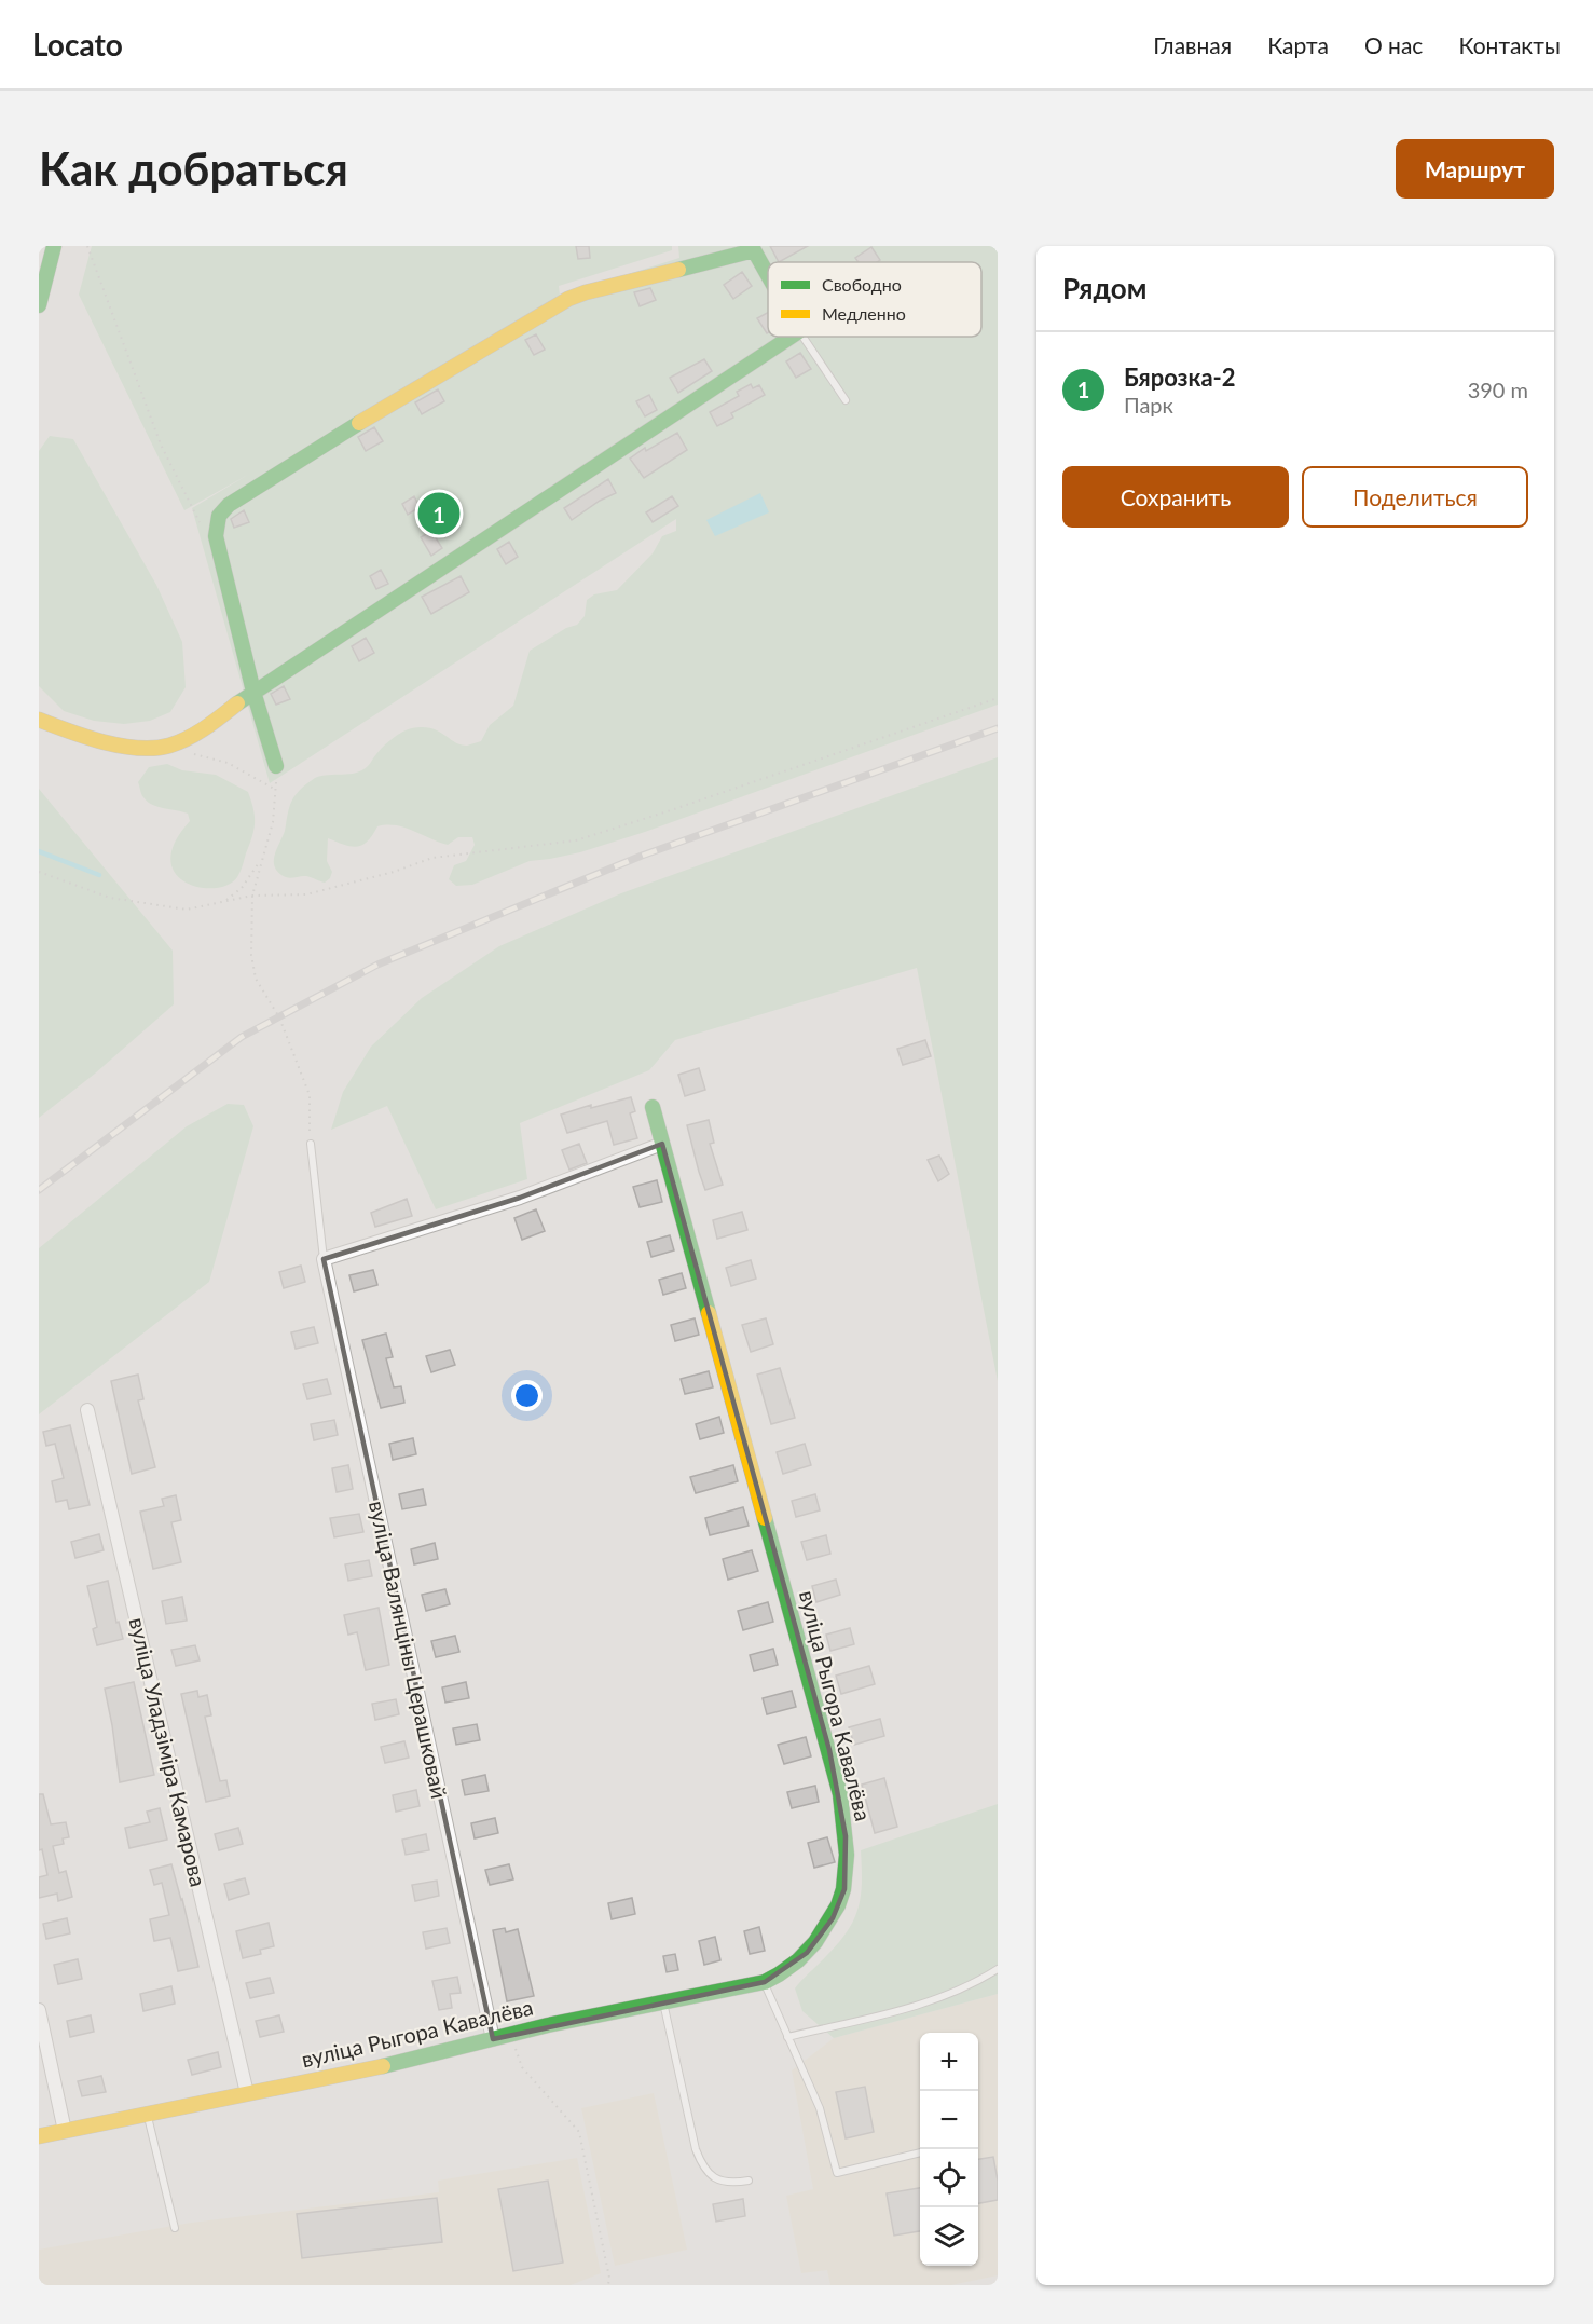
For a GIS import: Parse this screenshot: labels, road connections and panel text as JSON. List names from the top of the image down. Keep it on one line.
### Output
{"streets":{"street":["вуліца Валянціны Церашковай","вуліца Рыгора Кавалёва","вуліца Уладзіміра Камарова"]},"crossings":[["вуліца Валянціны Церашковай","вуліца Рыгора Кавалёва"],["вуліца Рыгора Кавалёва","вуліца Уладзіміра Камарова"]],"legend":["Свободно","Медленно"],"page":{"header":"Locato","nav":["Главная","Карта","О нас","Контакты"],"buttons":["Маршрут",["Сохранить","Поделиться"]],"title":"Как добраться","heading":"Рядом","list":[{"mark":"1","name":"Бярозка-2","note":"Парк","value":"390 m"}],"pins":"1","map_buttons":["+","−"]}}
